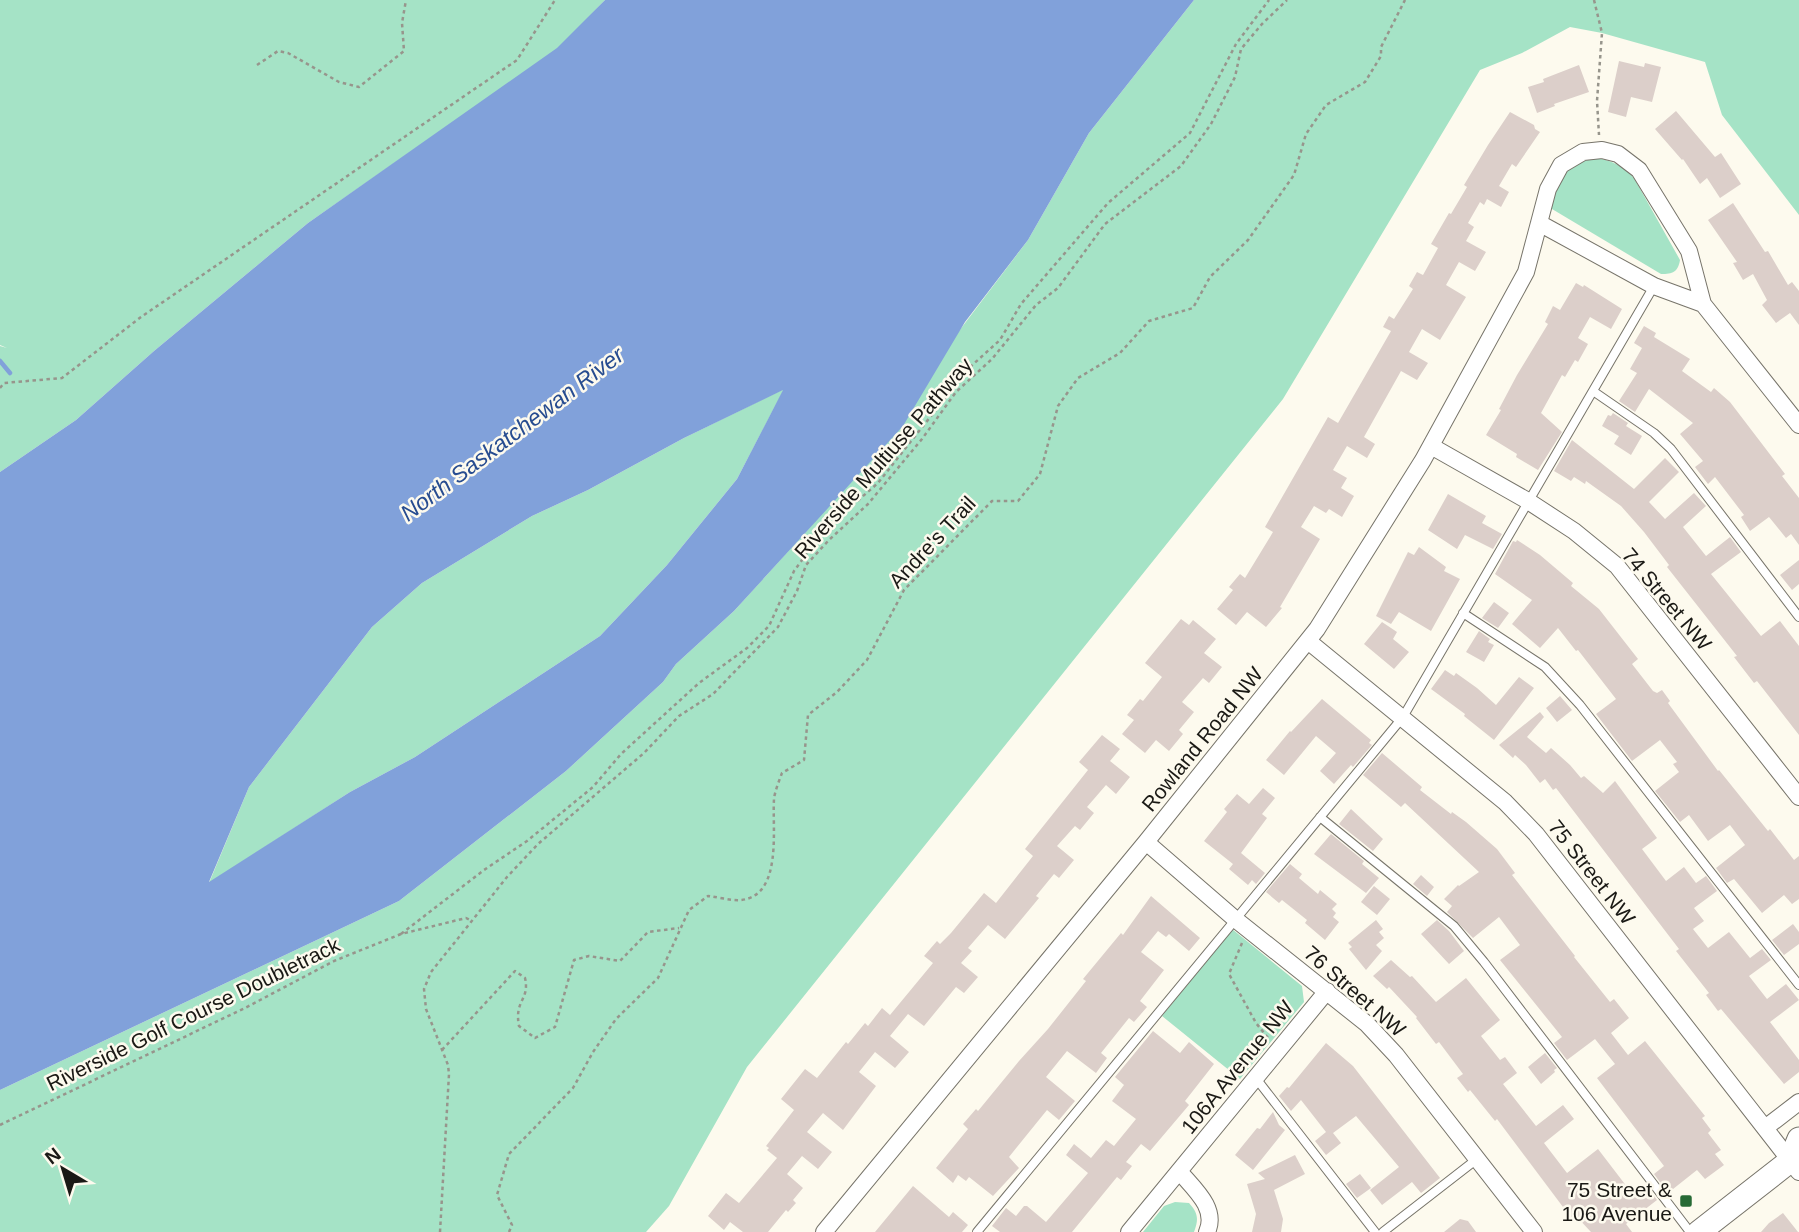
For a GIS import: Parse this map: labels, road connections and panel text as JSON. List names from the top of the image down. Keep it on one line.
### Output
{"streets":{"street":["74 Street NW","Rowland Road NW","75 Street NW","76 Street NW","106A Avenue NW"],"path":["Riverside Multiuse Pathway","Andre's Trail","Riverside Golf Course Doubletrack"]},"crossings":[["74 Street NW","Rowland Road NW"],["Rowland Road NW","75 Street NW"],["Rowland Road NW","76 Street NW"],["76 Street NW","106A Avenue NW"]],"water":["North Saskatchewan River"],"places":{"transit":["75 Street & 106 Avenue"]},"north":"top left"}
